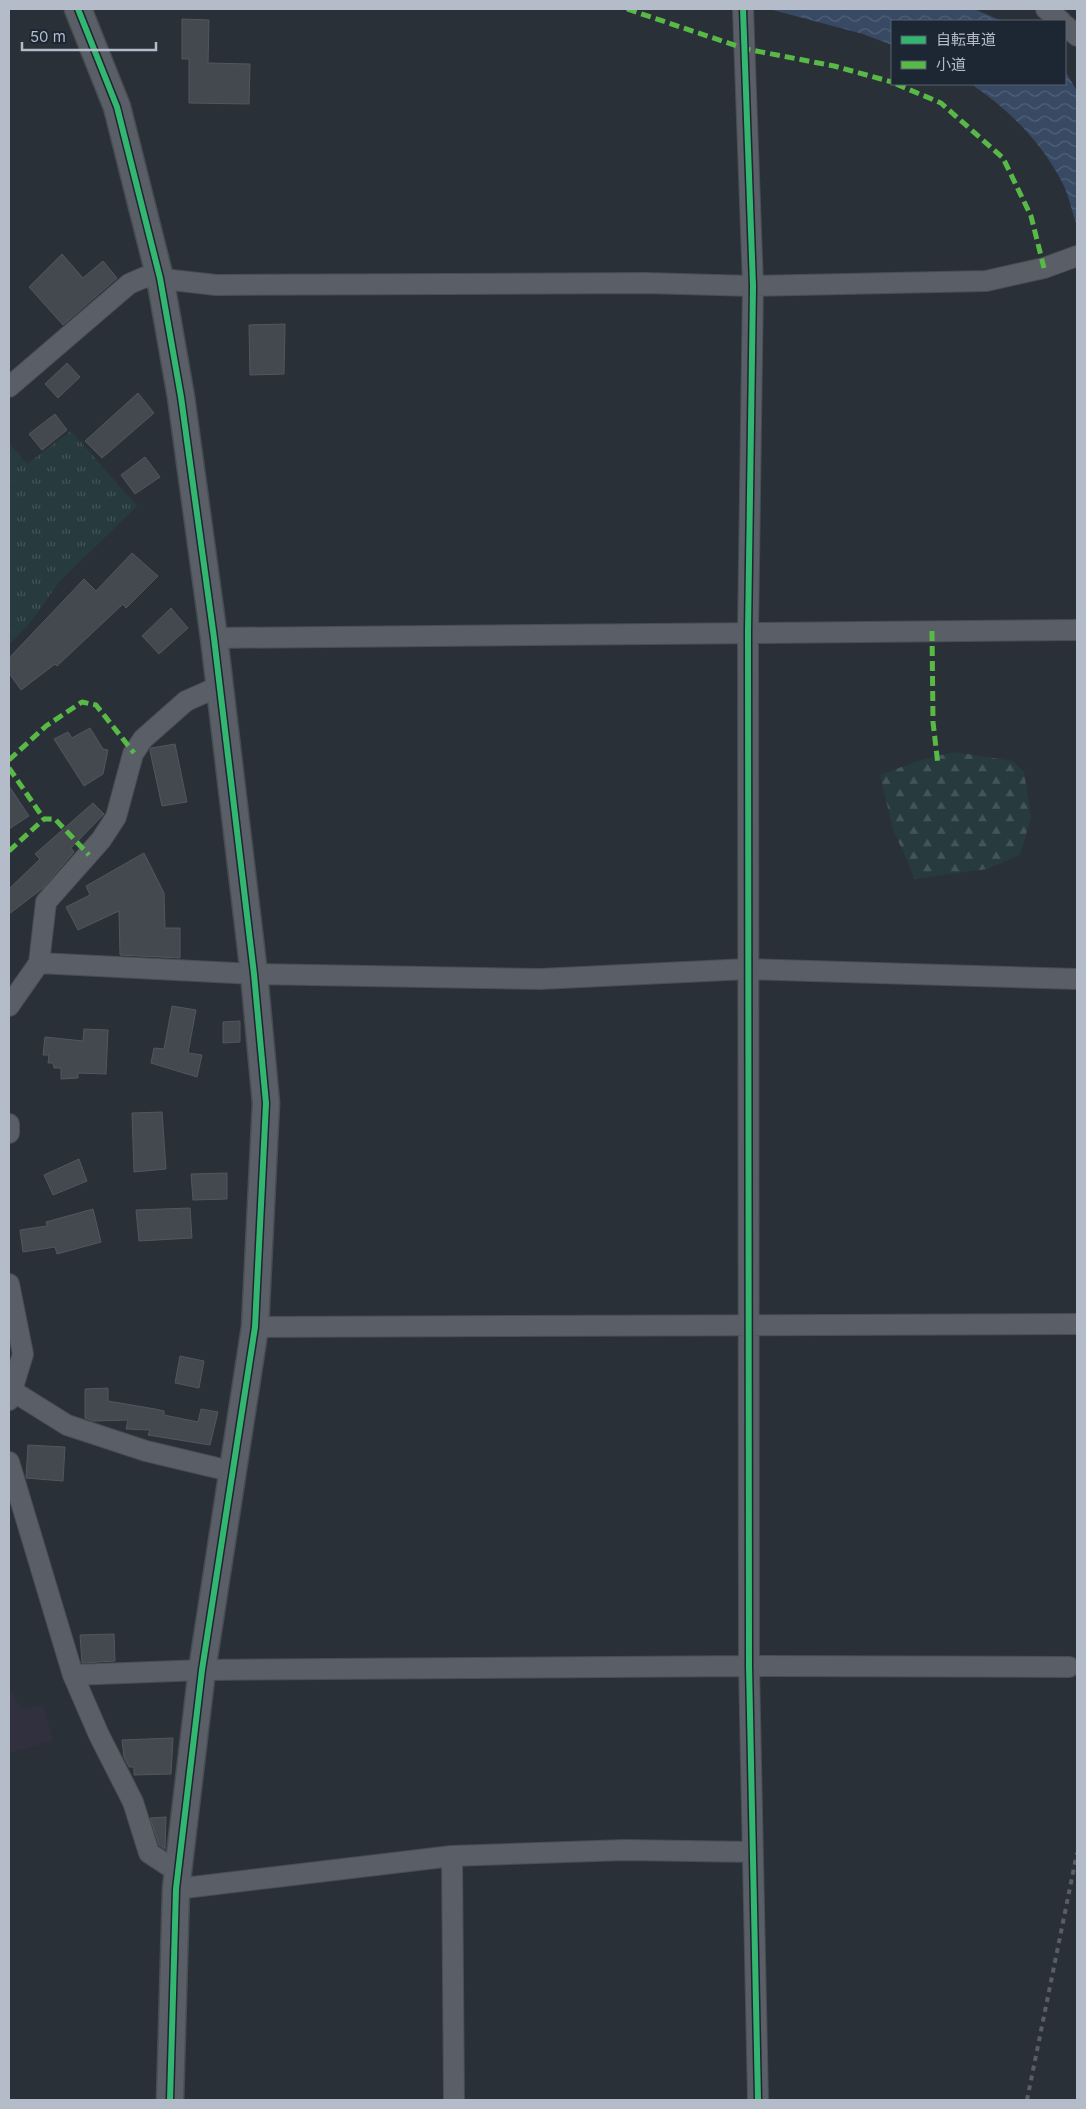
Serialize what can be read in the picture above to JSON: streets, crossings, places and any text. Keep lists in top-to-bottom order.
{
  "legend": ["自転車道", "小道"],
  "scale_bar": "50 m"
}
